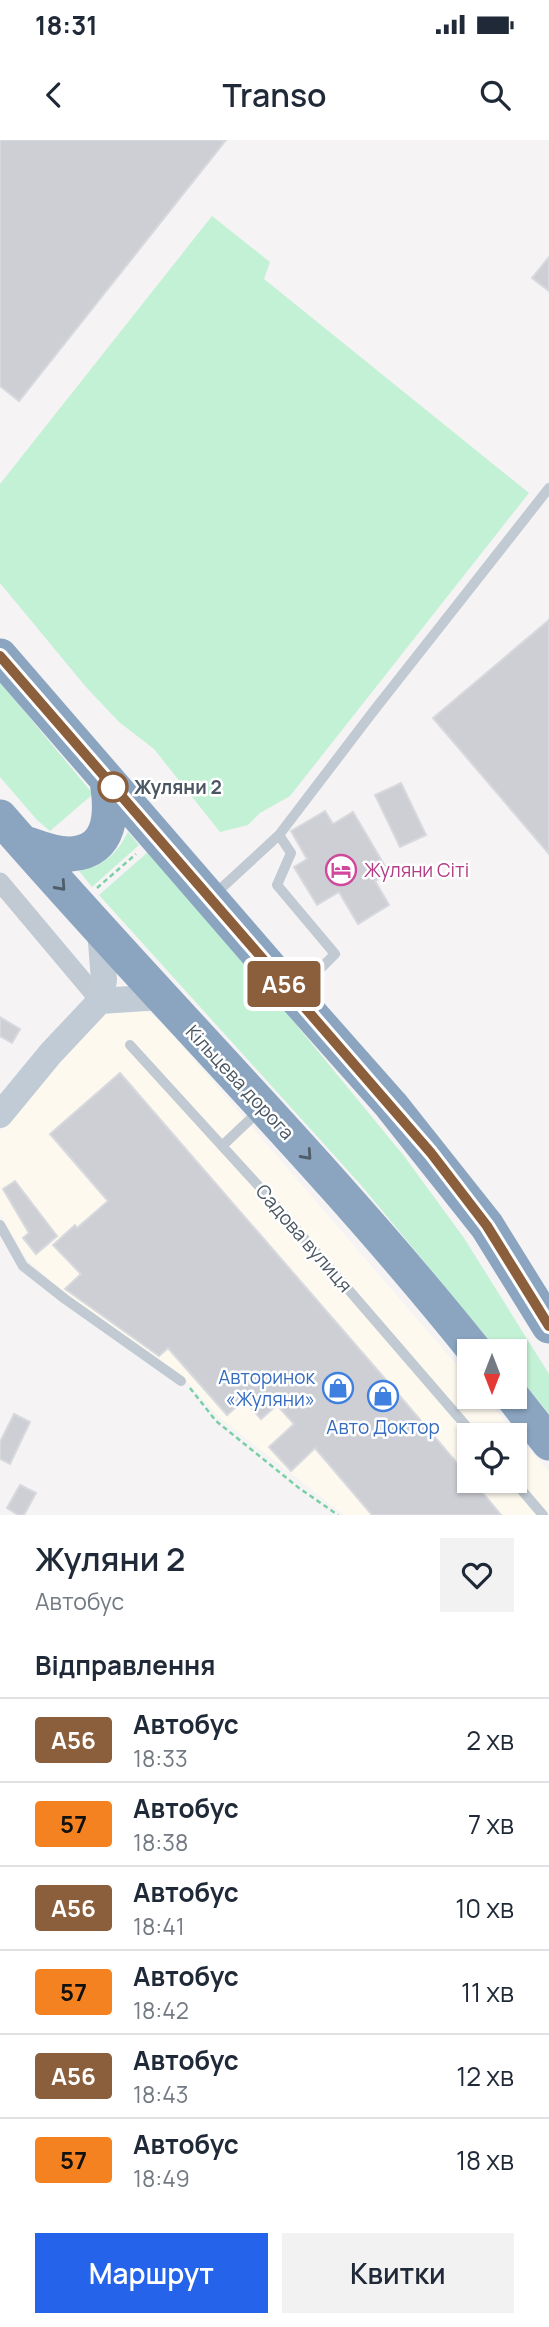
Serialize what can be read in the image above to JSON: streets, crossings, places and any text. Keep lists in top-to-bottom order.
{
  "streets": {
    "highway": ["Кільцева дорога"],
    "lane": ["Садова вулиця"]
  },
  "places": {
    "other": ["Жуляни 2"],
    "hotel": ["Жуляни Сіті"],
    "shop": ["Авторинок «Жуляни»", "Авто Доктор"]
  },
  "lines": ["bus line A56"],
  "north": "bottom",
  "page": {
    "status": "18:31",
    "header": "Transo",
    "on_map": "A56",
    "heading": [
      ["Жуляни 2", "Автобус"],
      "Відправлення"
    ],
    "list": [
      {
        "mark": "A56",
        "name": "Автобус",
        "note": "18:33",
        "value": "2 хв"
      },
      {
        "mark": "57",
        "name": "Автобус",
        "note": "18:38",
        "value": "7 хв"
      },
      {
        "mark": "A56",
        "name": "Автобус",
        "note": "18:41",
        "value": "10 хв"
      },
      {
        "mark": "57",
        "name": "Автобус",
        "note": "18:42",
        "value": "11 хв"
      },
      {
        "mark": "A56",
        "name": "Автобус",
        "note": "18:43",
        "value": "12 хв"
      },
      {
        "mark": "57",
        "name": "Автобус",
        "note": "18:49",
        "value": "18 хв"
      }
    ],
    "buttons": ["Маршрут", "Квитки"]
  }
}
